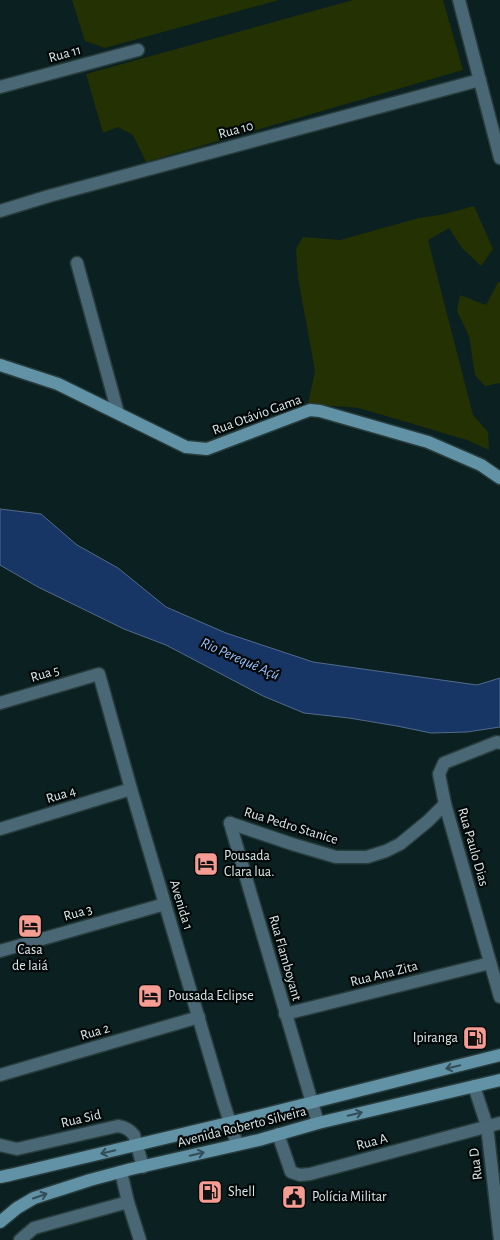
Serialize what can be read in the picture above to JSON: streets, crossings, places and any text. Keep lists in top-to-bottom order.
{
  "streets": {
    "street": [
      "Rua 11",
      "Rua 10",
      "Rua Otávio Gama",
      "Rua 5",
      "Rua 4",
      "Rua Pedro Stanice",
      "Rua Paulo Dias",
      "Avenida 1",
      "Rua 3",
      "Rua Flamboyant",
      "Rua Ana Zita",
      "Rua 2",
      "Rua Sid",
      "Avenida Roberto Silveira",
      "Rua A",
      "Rua D"
    ]
  },
  "crossings": [
    ["Rua 5", "Avenida 1"],
    ["Rua 4", "Avenida 1"],
    ["Rua Pedro Stanice", "Rua Paulo Dias"],
    ["Rua Pedro Stanice", "Rua Flamboyant"],
    ["Rua Paulo Dias", "Rua Ana Zita"],
    ["Avenida 1", "Rua 3"],
    ["Avenida 1", "Rua 2"],
    ["Avenida 1", "Avenida Roberto Silveira"],
    ["Rua Flamboyant", "Rua Ana Zita"],
    ["Rua Flamboyant", "Avenida Roberto Silveira"],
    ["Rua Sid", "Avenida Roberto Silveira"],
    ["Avenida Roberto Silveira", "Rua A"],
    ["Avenida Roberto Silveira", "Rua D"],
    ["Rua A", "Rua D"]
  ],
  "water": ["Rio Perequê Açú"],
  "places": {
    "hotel": ["Pousada Clara lua.", "Casa de Iaiá", "Pousada Eclipse"],
    "fuel station": ["Ipiranga", "Shell"],
    "public building": ["Polícia Militar"]
  }
}
